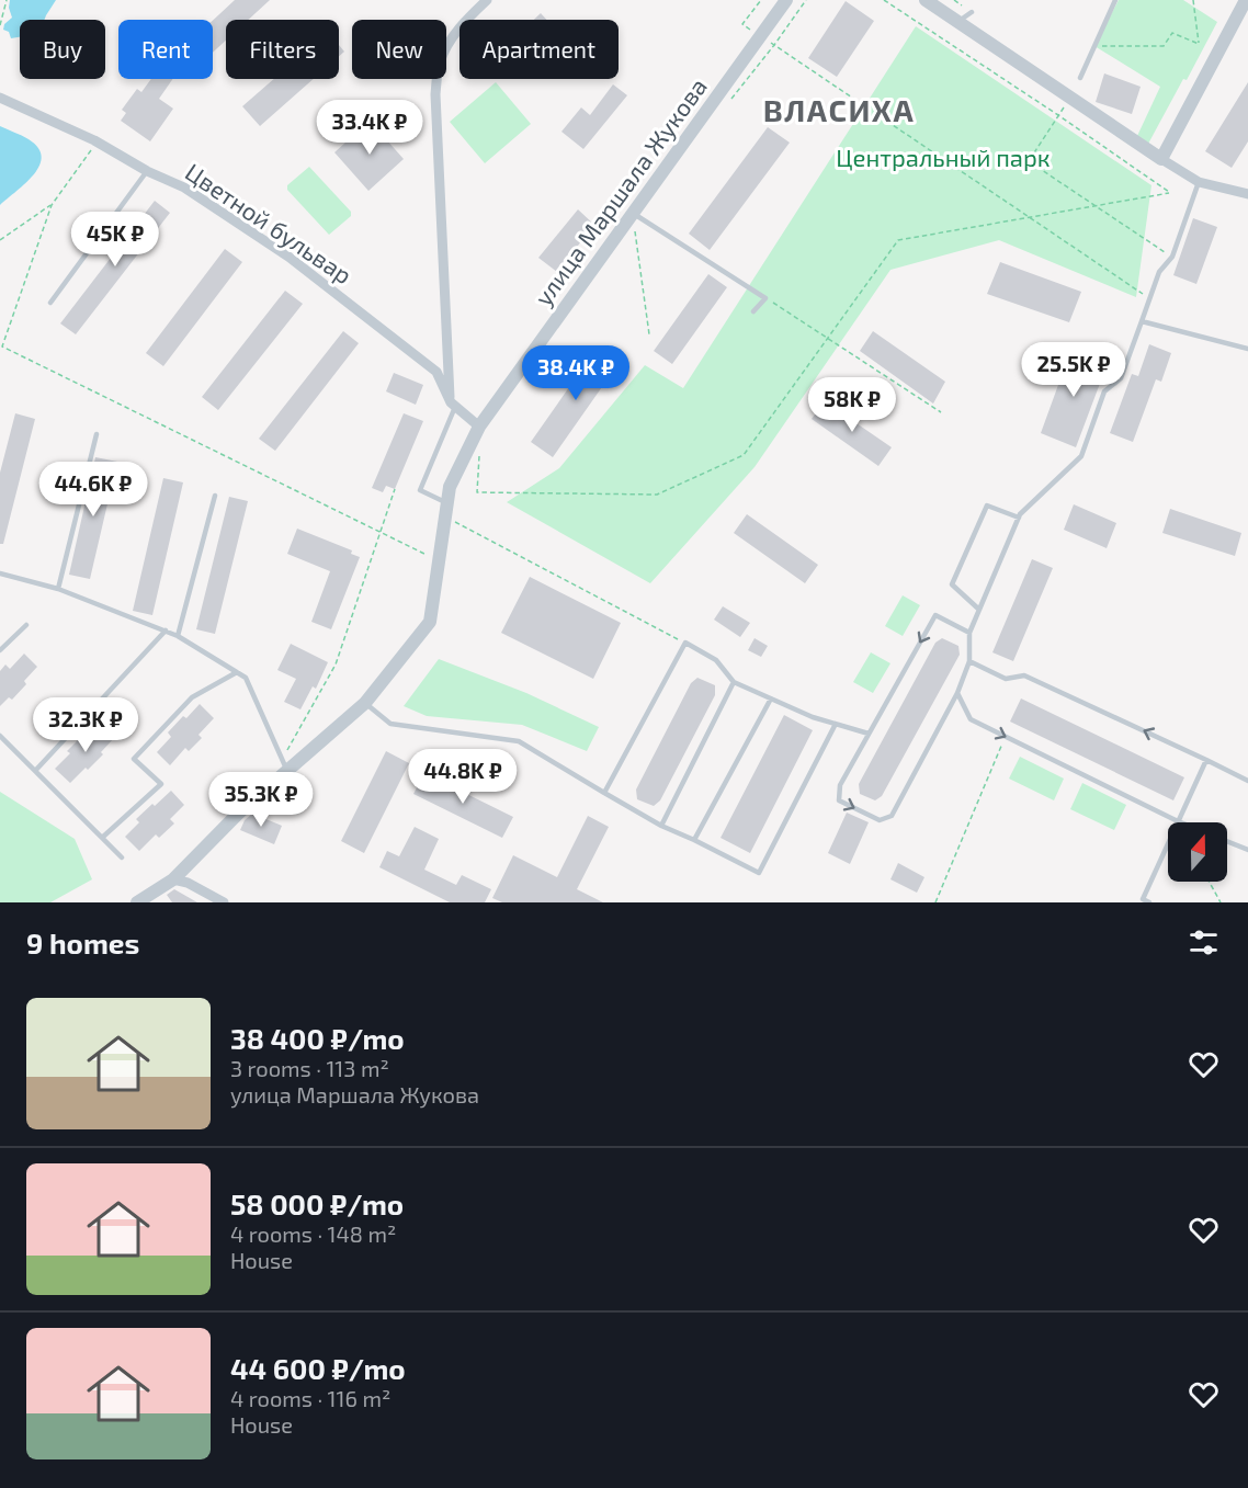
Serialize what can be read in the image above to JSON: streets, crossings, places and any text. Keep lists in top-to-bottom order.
{
  "streets": {
    "street": ["улица Маршала Жукова", "Цветной бульвар"]
  },
  "crossings": [
    ["улица Маршала Жукова", "Цветной бульвар"]
  ],
  "districts": ["ВЛАСИХА"],
  "parks": ["Центральный парк"],
  "north": "top",
  "page": {
    "chip": [
      "Buy",
      "Rent",
      "Filters",
      "New",
      "Apartment"
    ],
    "price": [
      "33.4K ₽",
      "45K ₽",
      "25.5K ₽",
      "38.4K ₽",
      "58K ₽",
      "44.6K ₽",
      "32.3K ₽",
      "44.8K ₽",
      "35.3K ₽"
    ],
    "heading": "9 homes",
    "list": [
      {
        "name": "38 400 ₽/mo",
        "note": "3 rooms · 113 m² · улица Маршала Жукова"
      },
      {
        "name": "58 000 ₽/mo",
        "note": "4 rooms · 148 m² · House"
      },
      {
        "name": "44 600 ₽/mo",
        "note": "4 rooms · 116 m² · House"
      }
    ]
  }
}
